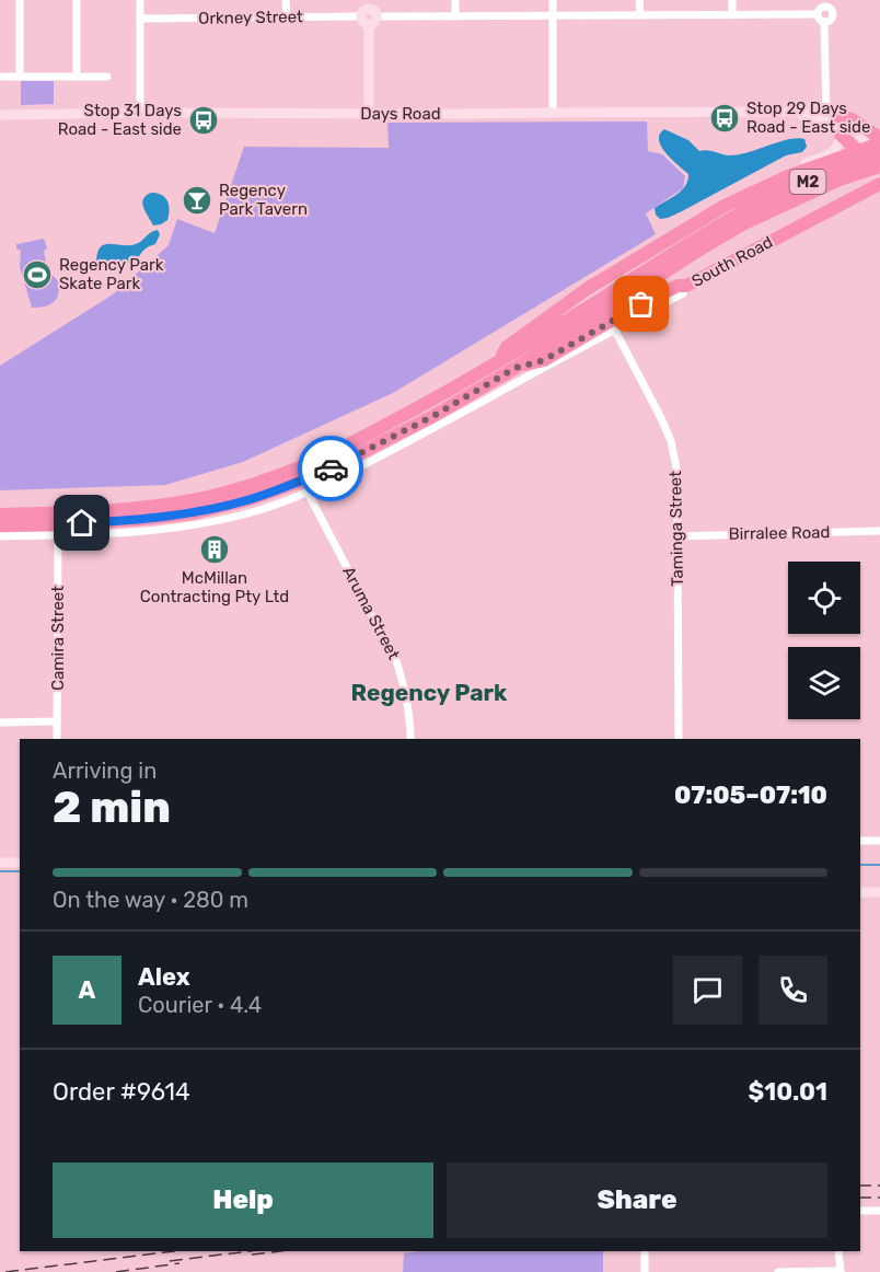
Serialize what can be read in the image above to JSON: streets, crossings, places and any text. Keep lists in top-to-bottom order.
{
  "streets": {
    "highway": ["M2", "South Road"],
    "street": [
      "Orkney Street",
      "Days Road",
      "Taminga Street",
      "Birralee Road",
      "Aruma Street",
      "Camira Street"
    ]
  },
  "crossings": [
    ["South Road", "Taminga Street"],
    ["South Road", "Aruma Street"],
    ["South Road", "Camira Street"],
    ["Taminga Street", "Birralee Road"]
  ],
  "districts": ["Regency Park"],
  "places": {
    "bus stop": ["Stop 29 Days Road - East side", "Stop 31 Days Road - East side"],
    "bar": ["Regency Park Tavern"],
    "sports": ["Regency Park Skate Park"],
    "building": ["McMillan Contracting Pty Ltd"]
  },
  "page": {
    "heading": ["2 min", "Arriving in", "07:05–07:10"],
    "panel": [
      "Alex",
      "Courier · 4.4",
      "Order #9614",
      "$10.01"
    ],
    "bar": "On the way · 280 m",
    "round": "A",
    "buttons": ["Help", "Share"]
  }
}
